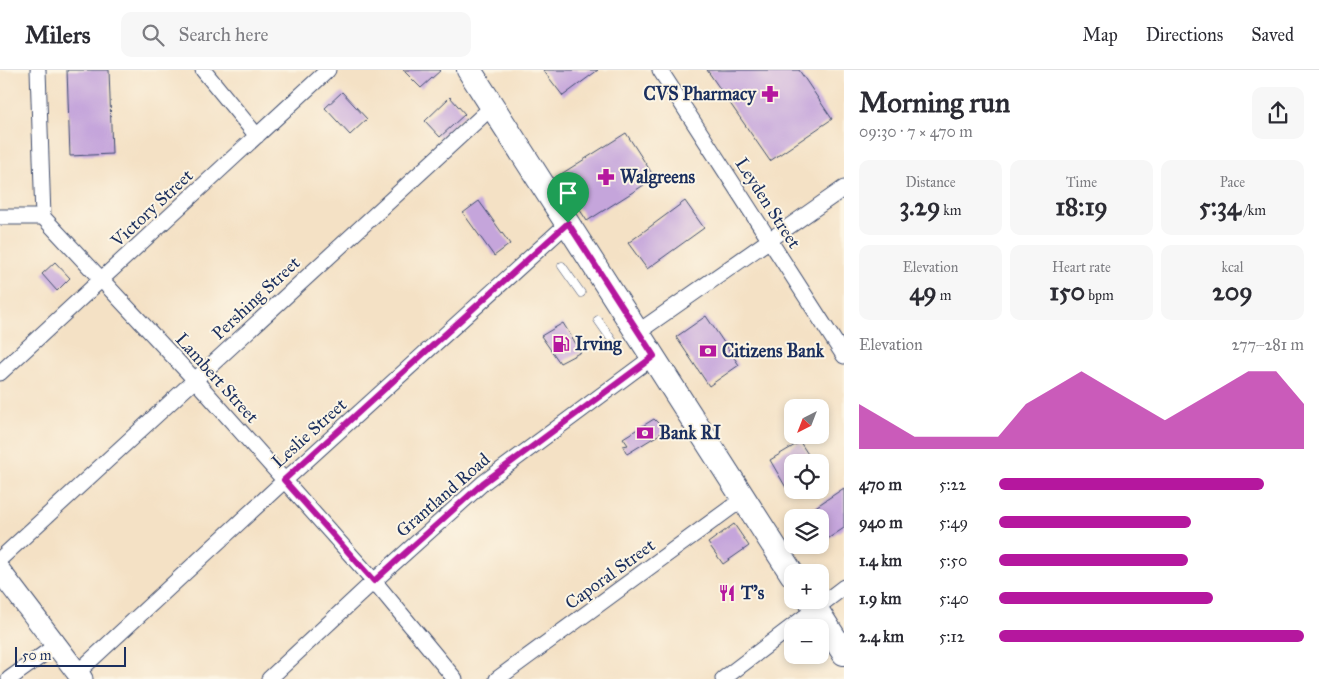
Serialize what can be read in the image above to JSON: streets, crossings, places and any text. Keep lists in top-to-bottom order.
{
  "streets": {
    "street": [
      "Leyden Street",
      "Victory Street",
      "Pershing Street",
      "Lambert Street",
      "Leslie Street",
      "Grantland Road",
      "Caporal Street"
    ]
  },
  "crossings": [
    ["Victory Street", "Lambert Street"],
    ["Pershing Street", "Lambert Street"],
    ["Lambert Street", "Leslie Street"],
    ["Lambert Street", "Grantland Road"]
  ],
  "places": {
    "pharmacy": ["CVS Pharmacy", "Walgreens"],
    "fuel station": ["Irving"],
    "bank": ["Citizens Bank", "Bank RI"],
    "restaurant": ["T's"]
  },
  "scale_bar": "50 m",
  "north": "bottom left",
  "page": {
    "header": "Milers",
    "search": "Search here",
    "nav": ["Map", "Directions", "Saved"],
    "heading": ["Morning run", "09:30 · 7 × 470 m"],
    "stats": [
      ["Distance", "3.29 km"],
      ["Time", "18:19"],
      ["Pace", "5:34 /km"],
      ["Elevation", "49 m"],
      ["Heart rate", "150 bpm"],
      ["kcal", "209"]
    ],
    "chart": ["Elevation", "277–281 m"],
    "map_buttons": ["+", "−"],
    "list": [
      {
        "name": "470 m",
        "note": "5:22"
      },
      {
        "name": "940 m",
        "note": "5:49"
      },
      {
        "name": "1.4 km",
        "note": "5:50"
      },
      {
        "name": "1.9 km",
        "note": "5:40"
      },
      {
        "name": "2.4 km",
        "note": "5:12"
      }
    ],
    "scale": "50 m"
  }
}
